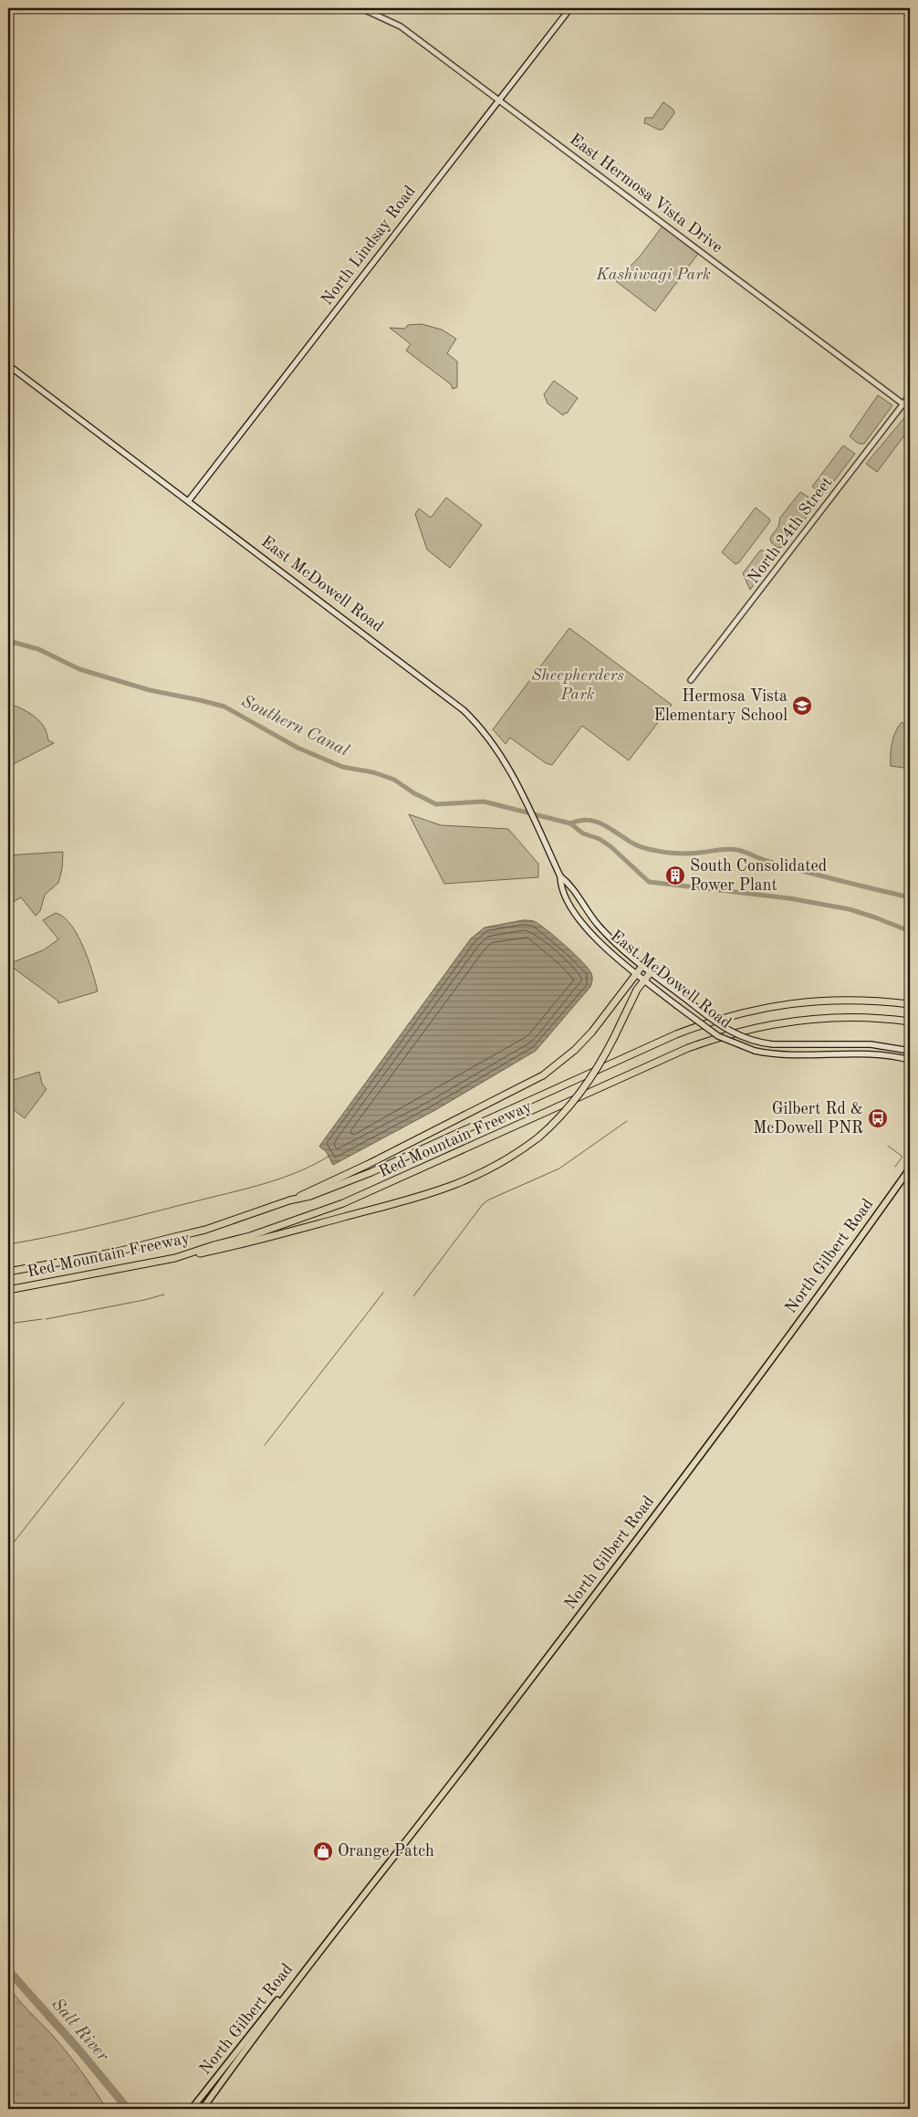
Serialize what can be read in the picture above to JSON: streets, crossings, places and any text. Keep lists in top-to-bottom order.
{
  "streets": {
    "highway": ["Red Mountain Freeway"],
    "main road": ["North Lindsay Road", "East McDowell Road", "North Gilbert Road"],
    "street": ["East Hermosa Vista Drive", "North 24th Street"]
  },
  "crossings": [
    ["East Hermosa Vista Drive", "North Lindsay Road"],
    ["East Hermosa Vista Drive", "North 24th Street"],
    ["North Lindsay Road", "East McDowell Road"]
  ],
  "water": ["Southern Canal", "Salt River"],
  "parks": ["Kashiwagi Park", "Sheepherders Park"],
  "places": {
    "school or university": ["Hermosa Vista Elementary School"],
    "building": ["South Consolidated Power Plant"],
    "bus stop": ["Gilbert Rd & McDowell PNR"],
    "shop": ["Orange Patch"]
  }
}
